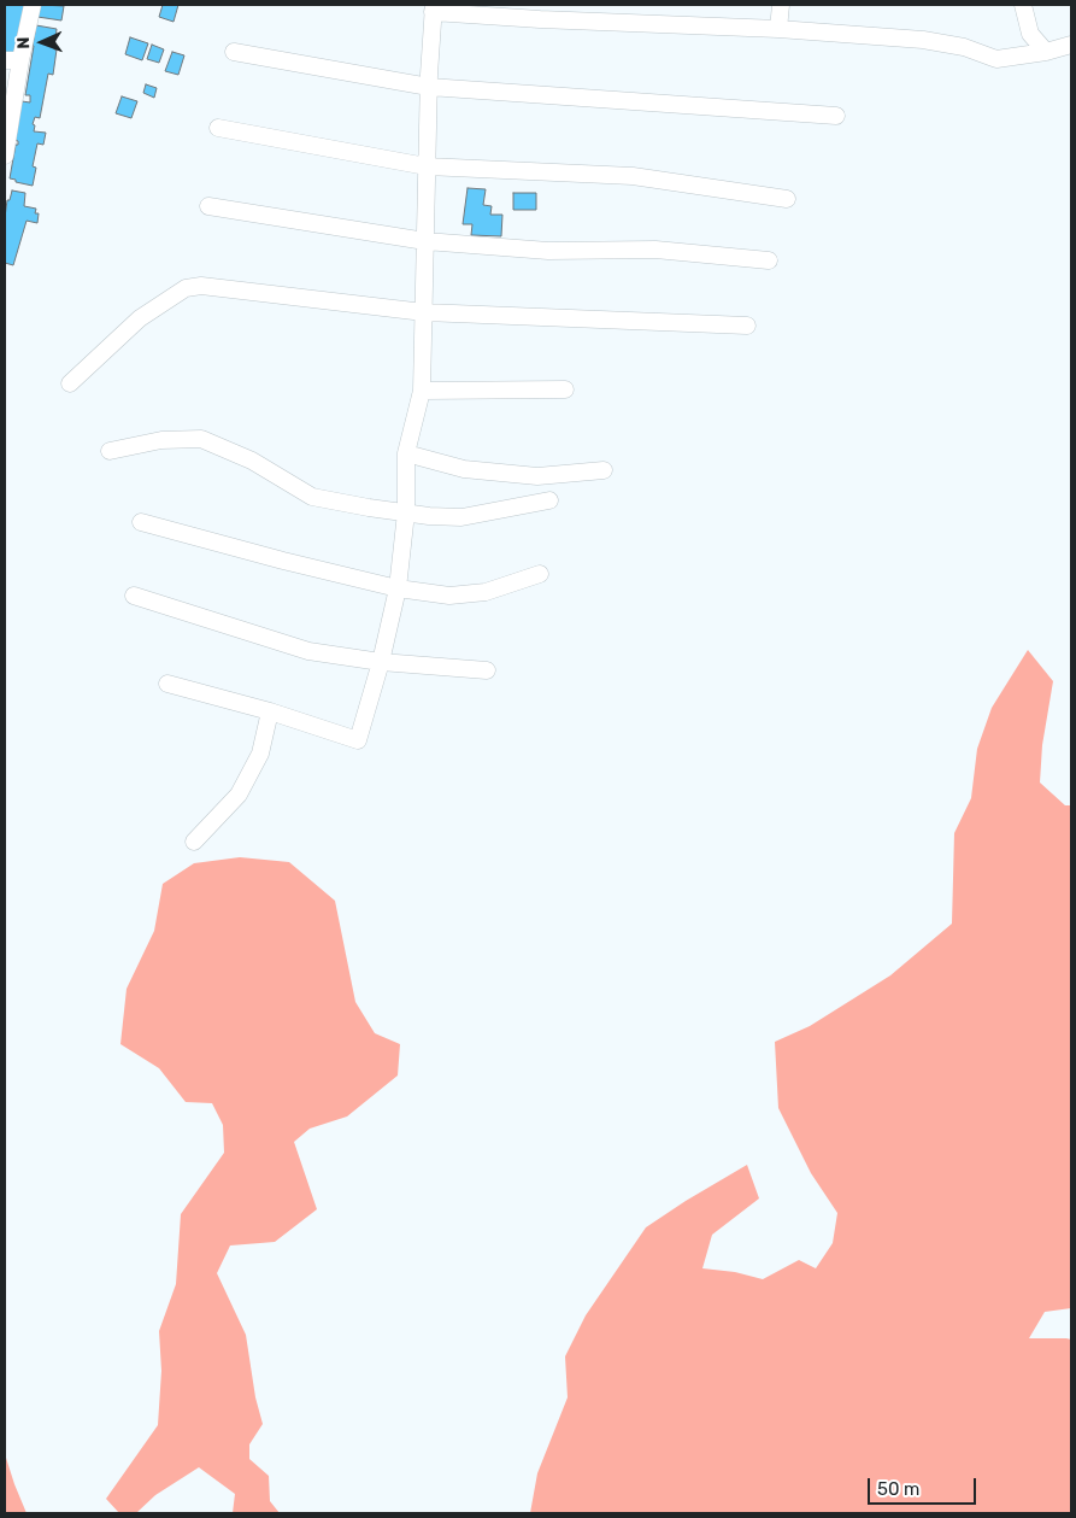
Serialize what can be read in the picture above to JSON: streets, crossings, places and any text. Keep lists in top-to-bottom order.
{
  "scale_bar": "50 m",
  "north": "left"
}
